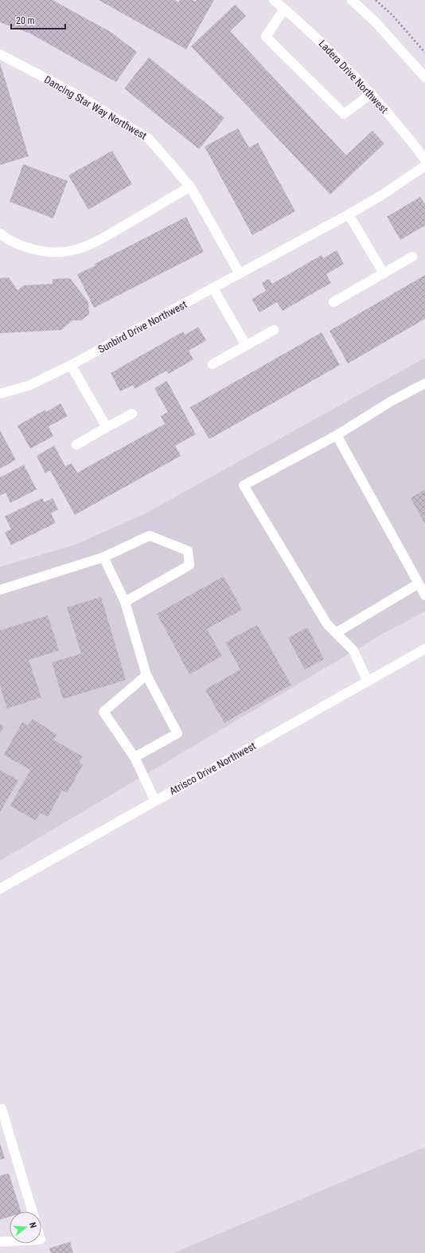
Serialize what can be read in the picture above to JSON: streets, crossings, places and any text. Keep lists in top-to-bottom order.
{
  "streets": {
    "street": [
      "Ladera Drive Northwest",
      "Dancing Star Way Northwest",
      "Sunbird Drive Northwest",
      "Atrisco Drive Northwest"
    ]
  },
  "crossings": [
    ["Dancing Star Way Northwest", "Sunbird Drive Northwest"]
  ],
  "scale_bar": "20 m",
  "north": "right"
}
